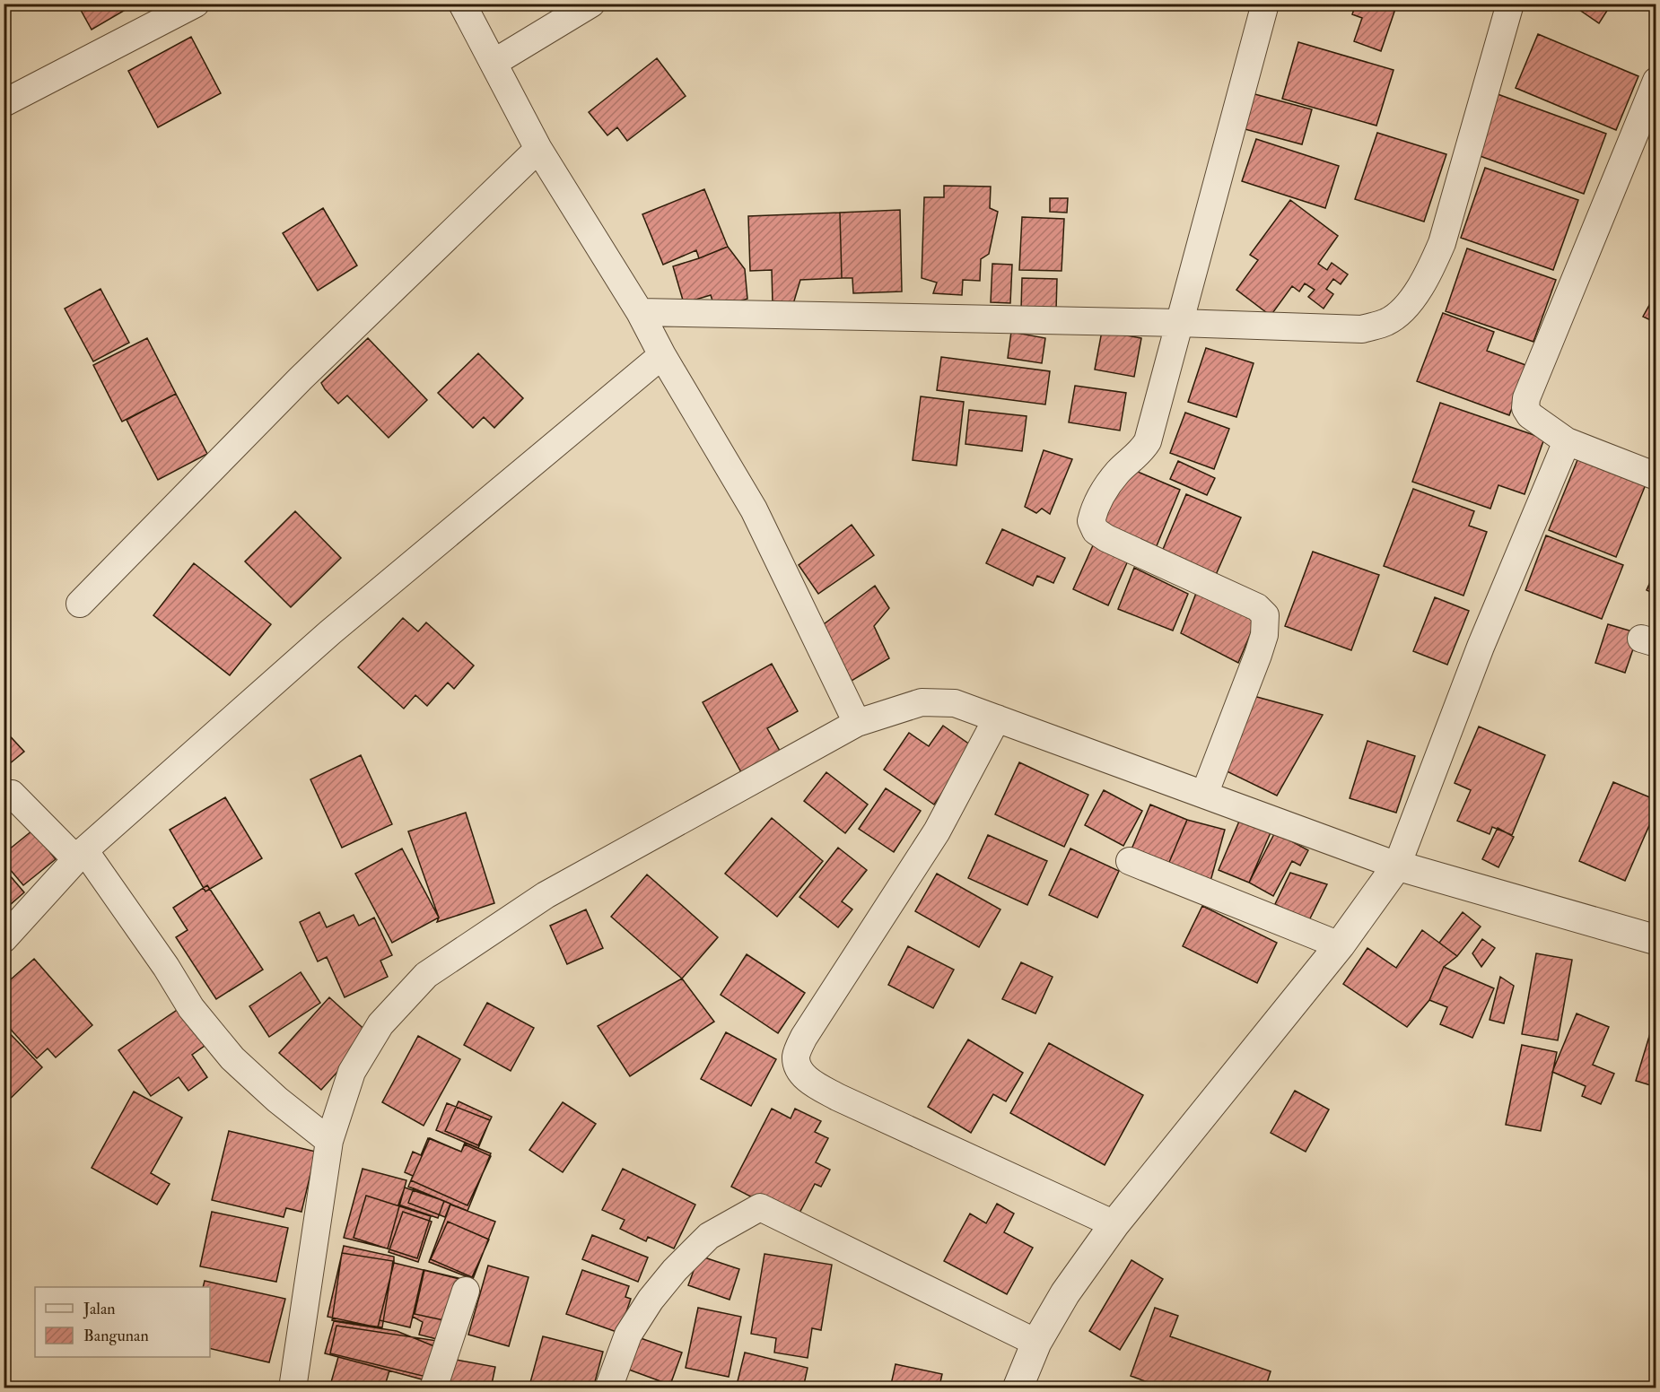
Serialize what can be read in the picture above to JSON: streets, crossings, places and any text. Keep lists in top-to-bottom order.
{
  "legend": ["Jalan", "Bangunan"]
}
